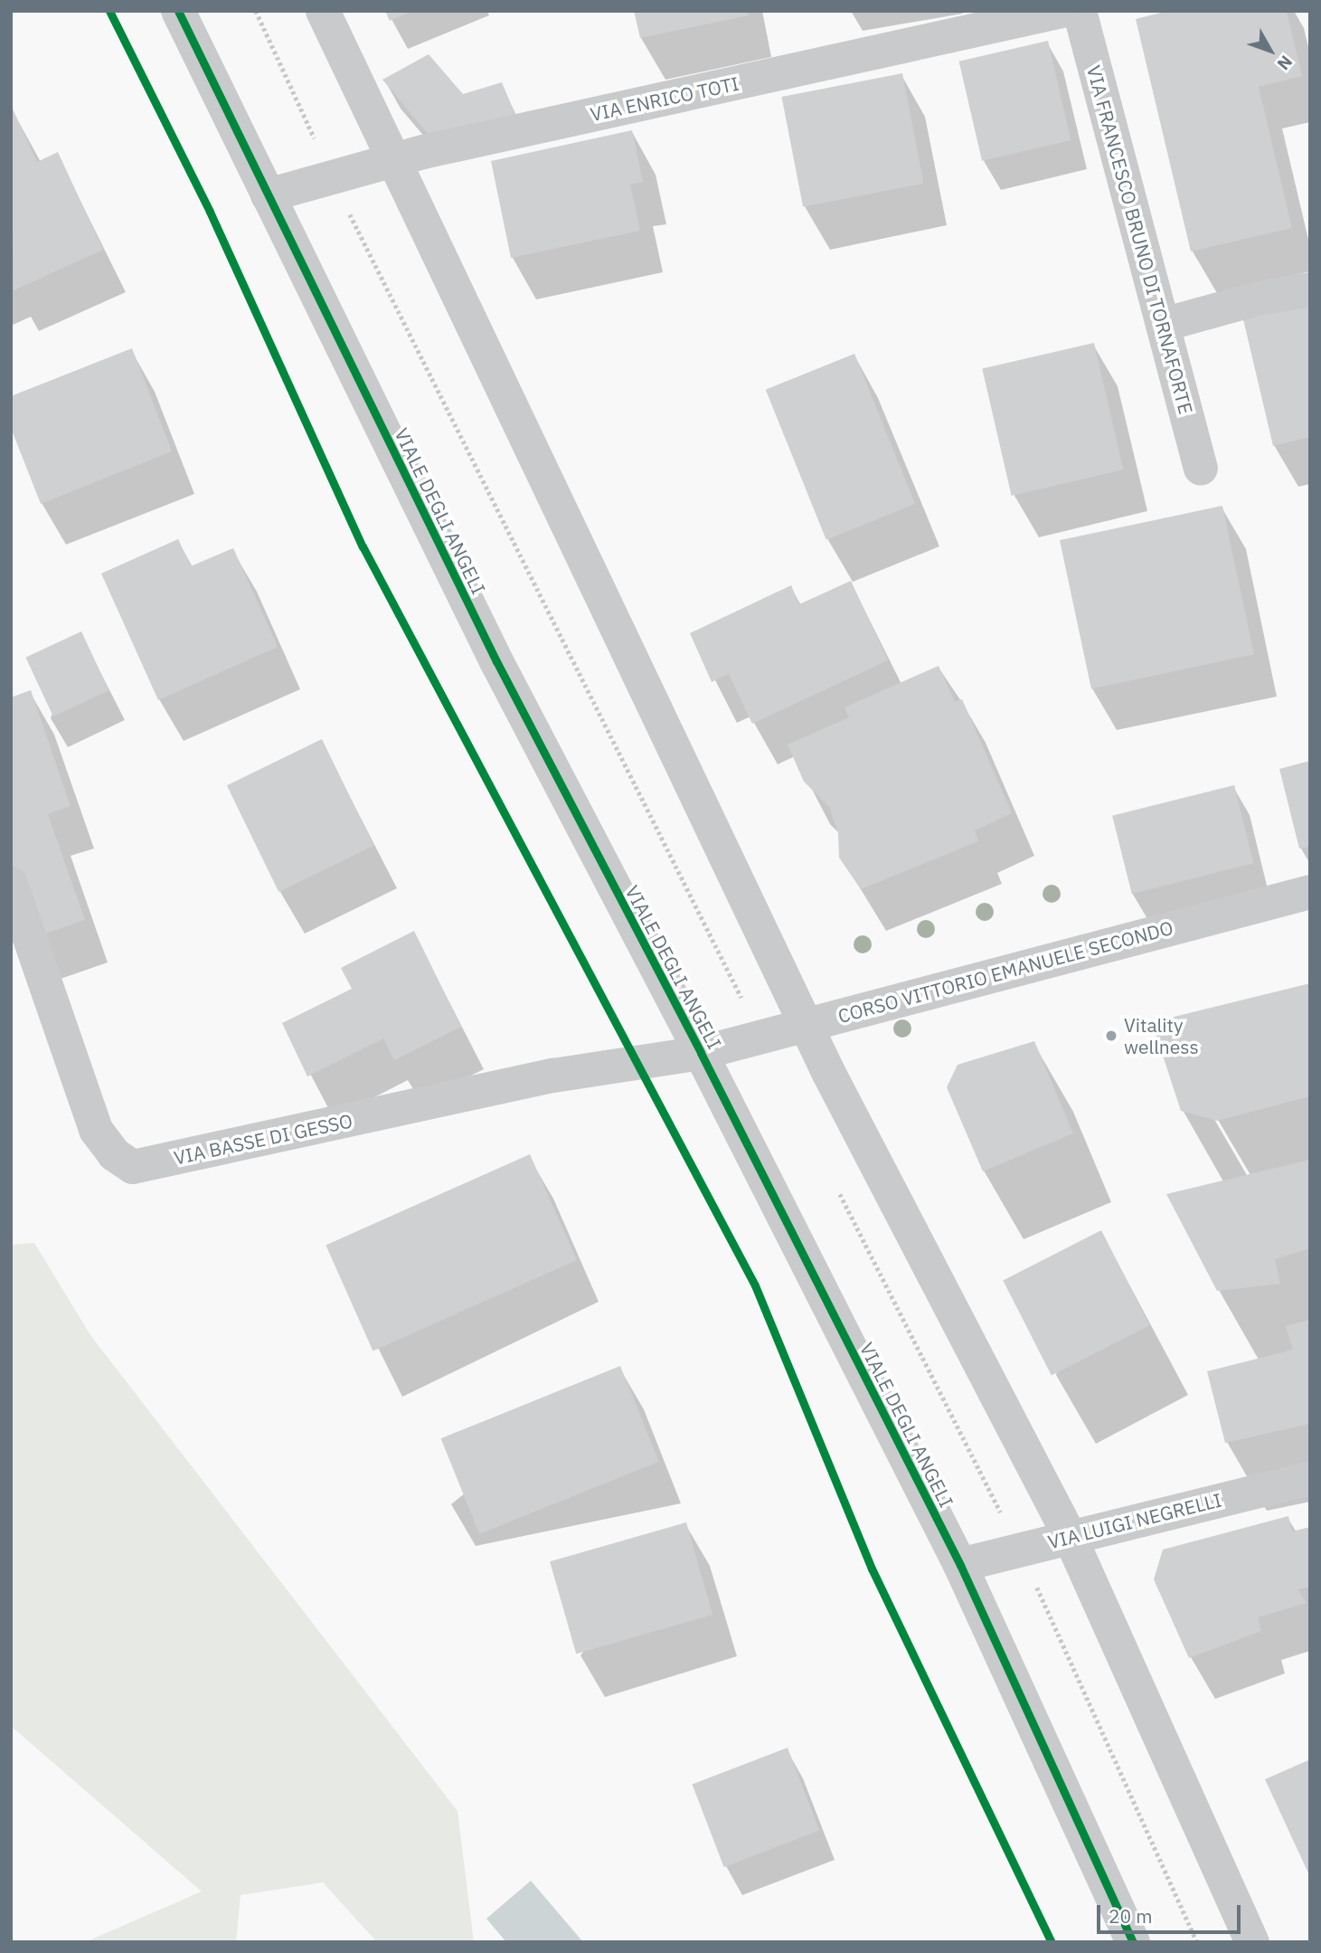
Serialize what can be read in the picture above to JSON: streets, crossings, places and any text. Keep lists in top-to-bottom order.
{
  "streets": {
    "street": [
      "VIA ENRICO TOTI",
      "VIA FRANCESCO BRUNO DI TORNAFORTE",
      "VIALE DEGLI ANGELI",
      "CORSO VITTORIO EMANUELE SECONDO",
      "VIA BASSE DI GESSO",
      "VIA LUIGI NEGRELLI"
    ]
  },
  "crossings": [
    ["VIA ENRICO TOTI", "VIALE DEGLI ANGELI"],
    ["VIALE DEGLI ANGELI", "CORSO VITTORIO EMANUELE SECONDO"],
    ["VIALE DEGLI ANGELI", "VIA BASSE DI GESSO"],
    ["VIALE DEGLI ANGELI", "VIA LUIGI NEGRELLI"],
    ["CORSO VITTORIO EMANUELE SECONDO", "VIA BASSE DI GESSO"]
  ],
  "places": ["Vitality wellness"],
  "scale_bar": "20 m",
  "north": "bottom right"
}
